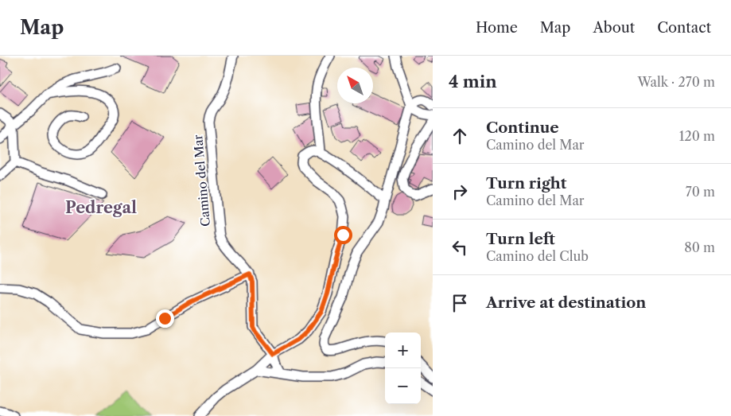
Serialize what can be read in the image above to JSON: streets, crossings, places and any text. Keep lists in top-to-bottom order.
{
  "streets": {
    "street": ["Camino del Mar"]
  },
  "districts": ["Pedregal"],
  "north": "top left",
  "page": {
    "header": "Map",
    "nav": [
      "Home",
      "Map",
      "About",
      "Contact"
    ],
    "heading": ["4 min", "Walk · 270 m"],
    "list": [
      ["Continue", "Camino del Mar", "120 m"],
      ["Turn right", "Camino del Mar", "70 m"],
      ["Turn left", "Camino del Club", "80 m"],
      "Arrive at destination"
    ],
    "map_buttons": ["+", "−"]
  }
}
